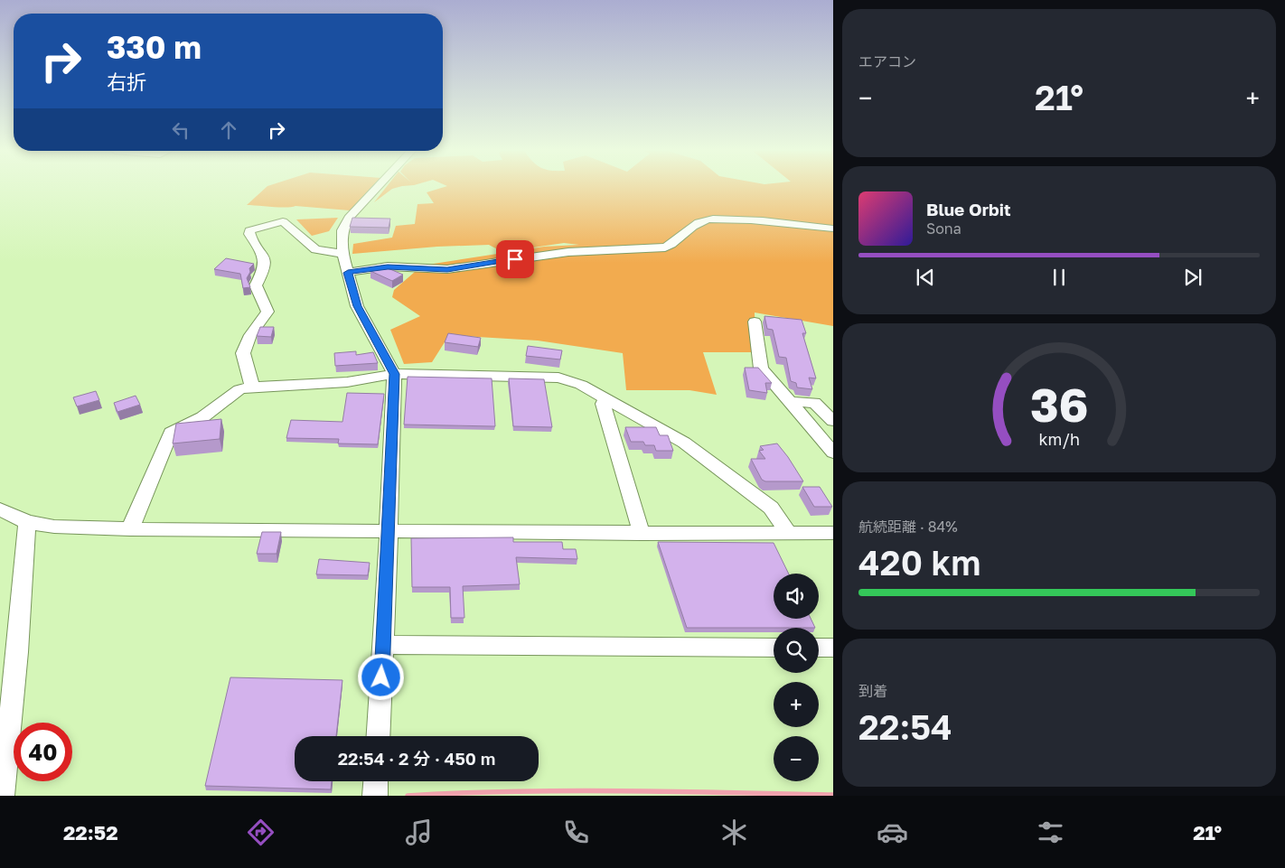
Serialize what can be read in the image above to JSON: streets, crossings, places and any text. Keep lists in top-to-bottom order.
{
  "page": {
    "tile": [
      "エアコン",
      ["航続距離 · 84%", "420 km"],
      ["到着", "22:54"]
    ],
    "turn": ["330 m", "右折"],
    "heat": ["−", "21°", "+"],
    "song": ["Blue Orbit", "Sona"],
    "map_buttons": ["+", "−"],
    "limit": "40",
    "trip": "22:54 · 2 分 · 450 m",
    "tabs": ["22:52", "21°"],
    "gauge": ["36", "km/h"]
  }
}
